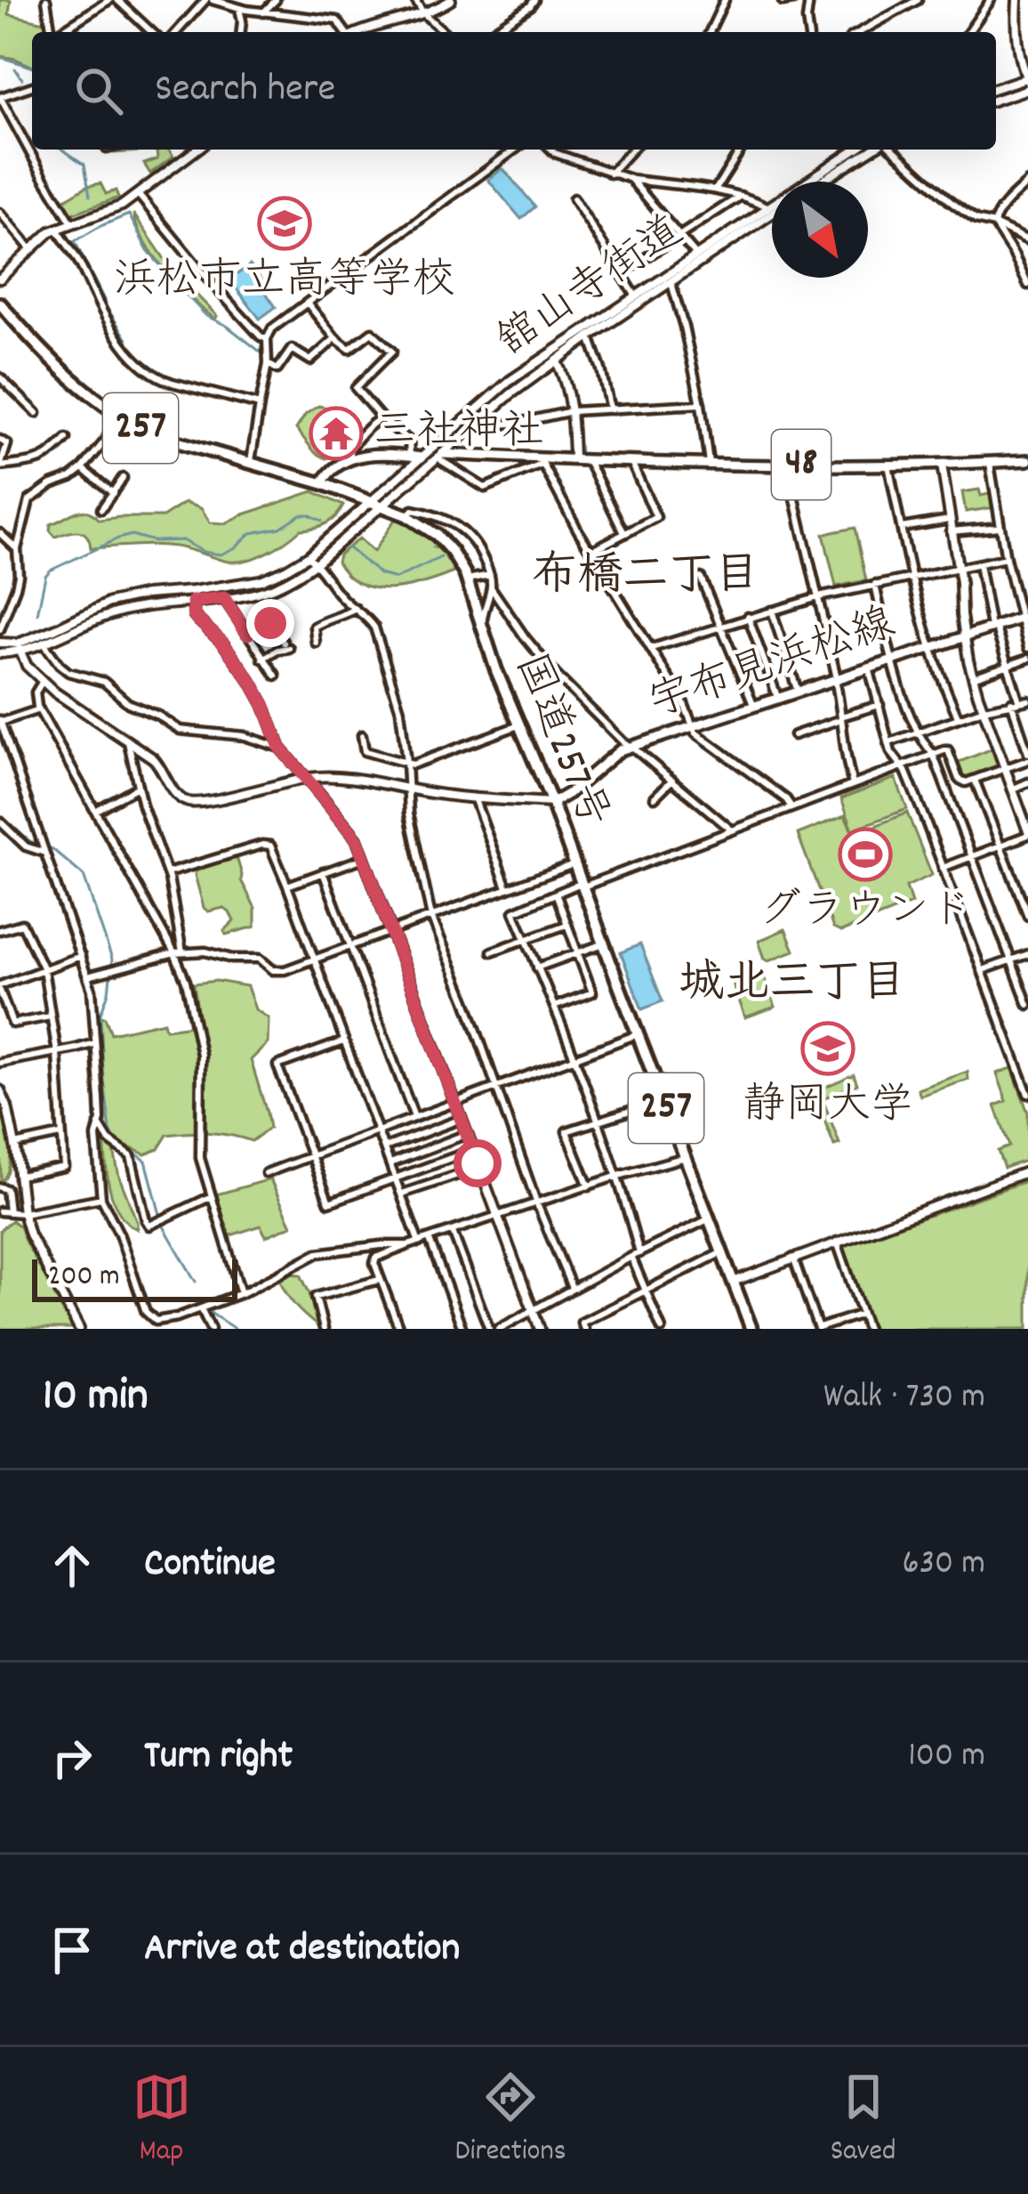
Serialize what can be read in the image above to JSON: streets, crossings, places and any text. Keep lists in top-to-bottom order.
{
  "streets": {
    "highway": ["257", "国道257号"],
    "main road": ["48", "宇布見浜松線"],
    "street": ["舘山寺街道"]
  },
  "crossings": [
    ["舘山寺街道", "48"],
    ["舘山寺街道", "国道257号"],
    ["宇布見浜松線", "国道257号"]
  ],
  "districts": ["布橋二丁目", "城北三丁目"],
  "places": {
    "school or university": ["浜松市立高等学校", "静岡大学"],
    "temple": ["三社神社"],
    "sports": ["グラウンド"]
  },
  "scale_bar": "200 m",
  "north": "bottom right",
  "page": {
    "search": "Search here",
    "scale": "200 m",
    "heading": ["10 min", "Walk · 730 m"],
    "list": [
      ["Continue", "630 m"],
      ["Turn right", "100 m"],
      "Arrive at destination"
    ],
    "nav": ["Map", "Directions", "Saved"]
  }
}
